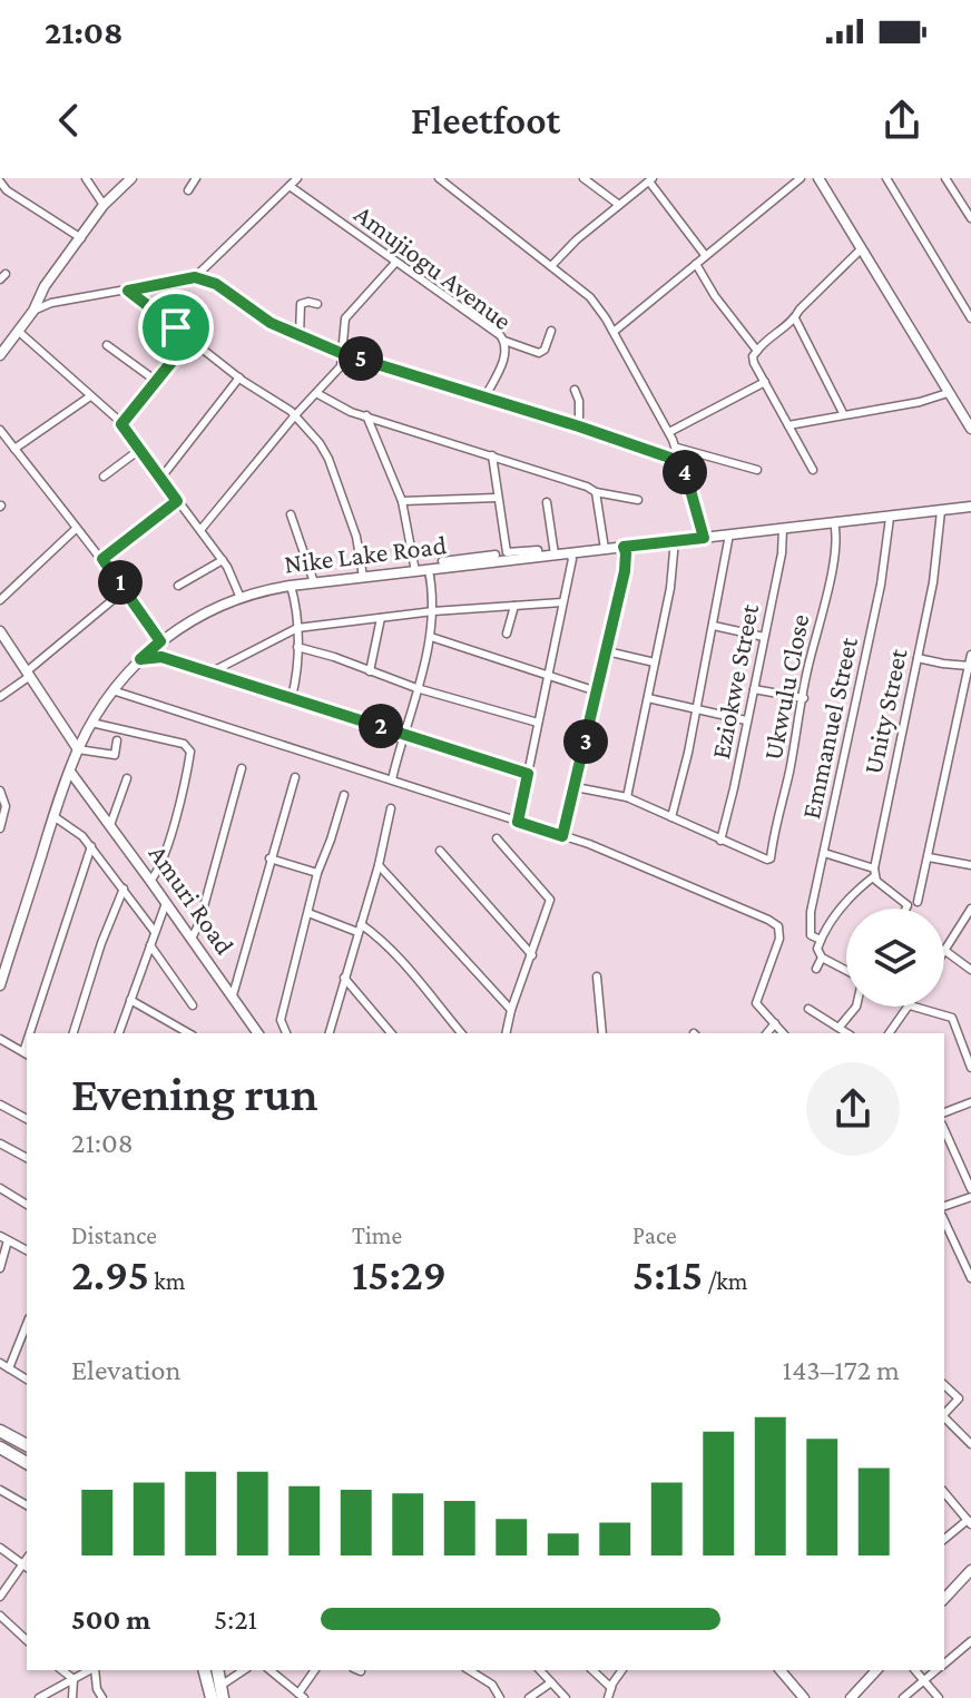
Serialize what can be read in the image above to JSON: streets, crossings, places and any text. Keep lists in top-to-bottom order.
{
  "streets": {
    "main road": ["Nike Lake Road", "Amuri Road"],
    "street": [
      "Amujiogu Avenue",
      "Eziokwe Street",
      "Ukwulu Close",
      "Unity Street",
      "Emmanuel Street"
    ]
  },
  "crossings": [
    ["Nike Lake Road", "Eziokwe Street"],
    ["Nike Lake Road", "Ukwulu Close"],
    ["Nike Lake Road", "Unity Street"],
    ["Nike Lake Road", "Emmanuel Street"],
    ["Nike Lake Road", "Amuri Road"],
    ["Eziokwe Street", "Ukwulu Close"]
  ],
  "page": {
    "status": "21:08",
    "header": "Fleetfoot",
    "pins": [
      "5",
      "4",
      "1",
      "2",
      "3"
    ],
    "heading": ["Evening run", "21:08"],
    "stats": [
      ["Distance", "2.95 km"],
      ["Time", "15:29"],
      ["Pace", "5:15 /km"]
    ],
    "chart": ["Elevation", "143–172 m"],
    "list": [
      {
        "name": "500 m",
        "note": "5:21"
      }
    ]
  }
}
